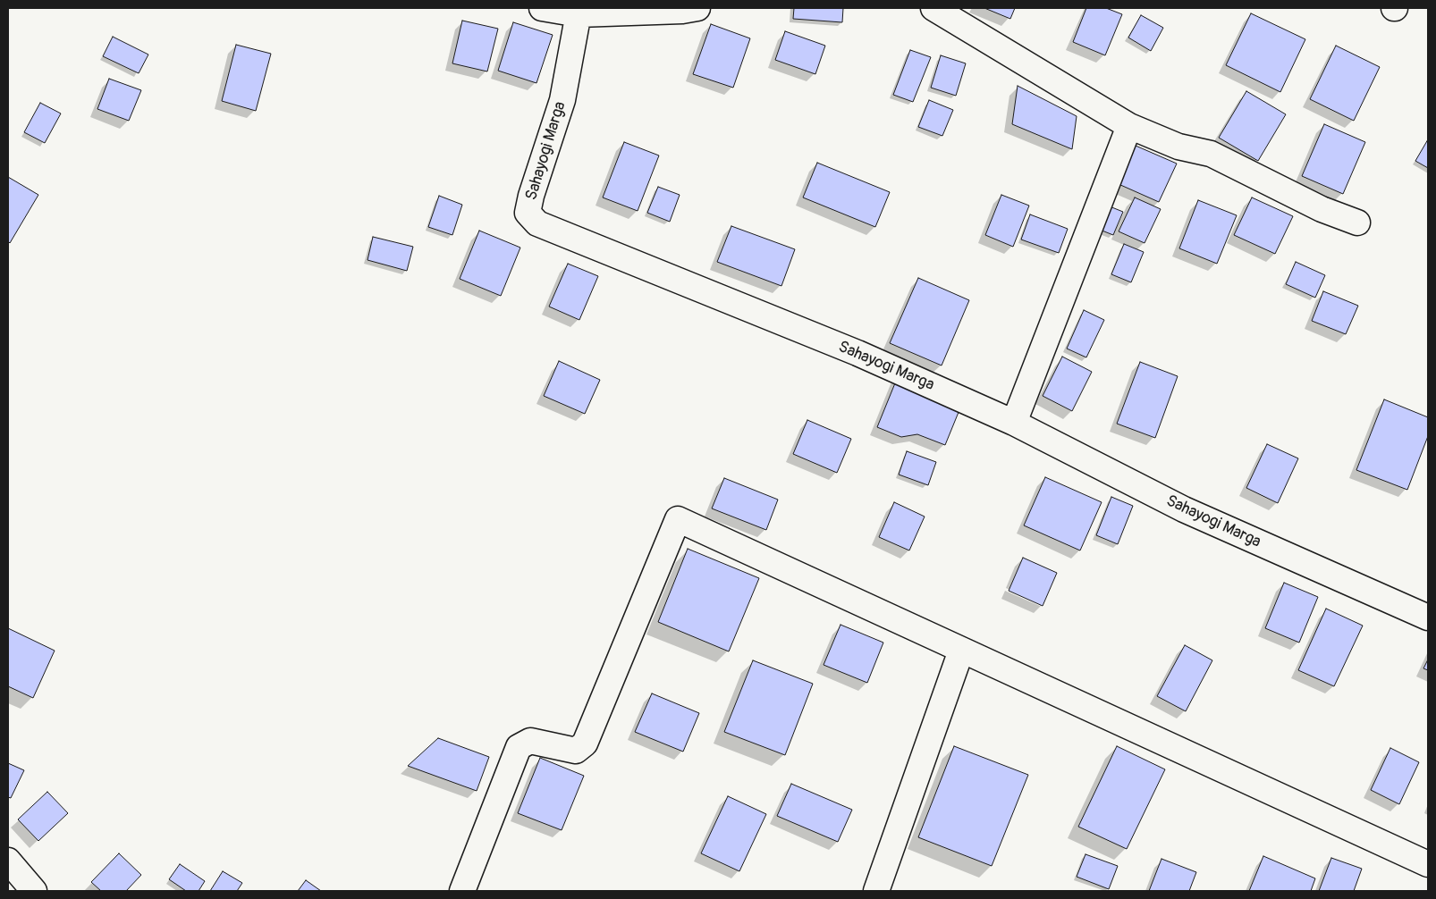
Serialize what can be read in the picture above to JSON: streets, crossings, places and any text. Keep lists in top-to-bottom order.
{
  "streets": {
    "street": ["Sahayogi Marga"]
  }
}
